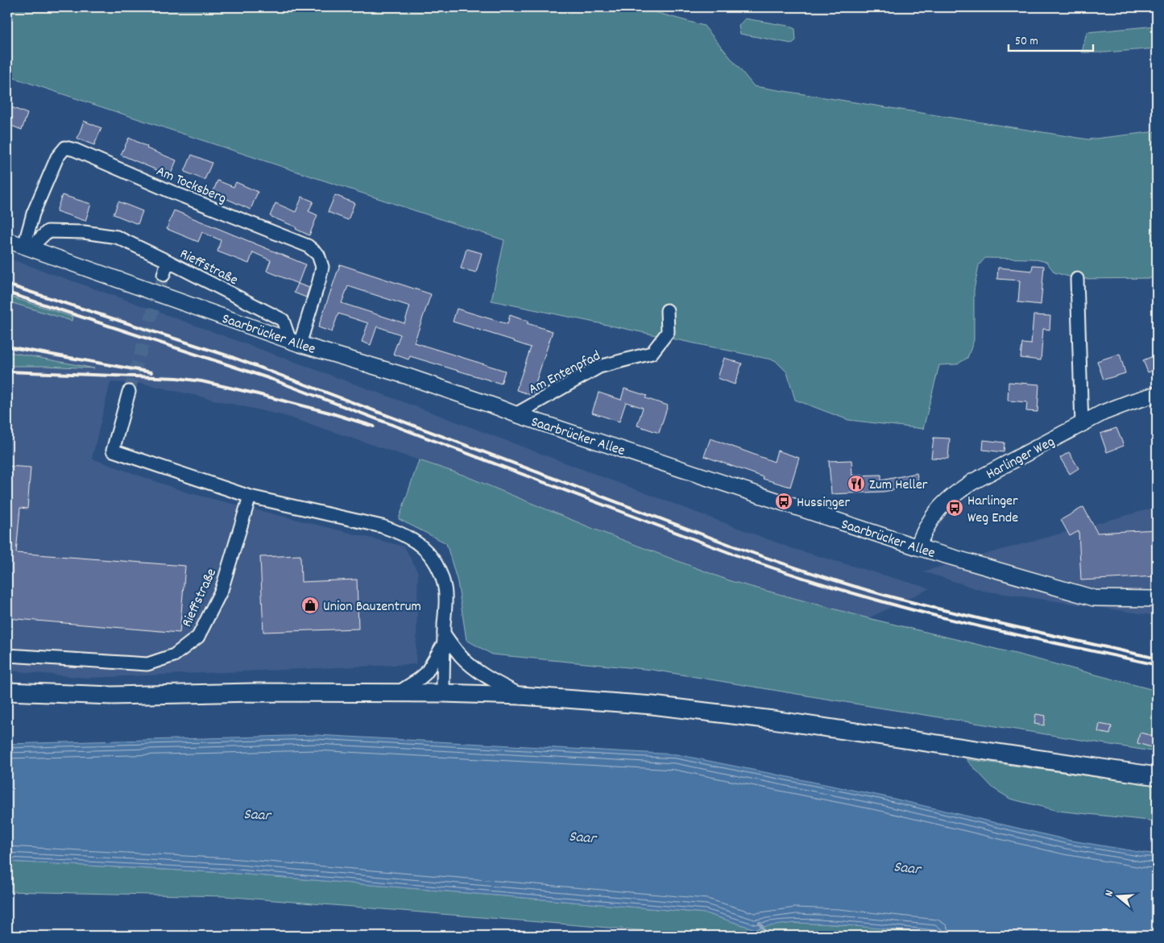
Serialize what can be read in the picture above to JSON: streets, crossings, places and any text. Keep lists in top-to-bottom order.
{
  "streets": {
    "street": [
      "Am Tocksberg",
      "Rieffstraße",
      "Saarbrücker Allee",
      "Am Entenpfad",
      "Harlinger Weg"
    ]
  },
  "crossings": [
    ["Am Tocksberg", "Rieffstraße"],
    ["Am Tocksberg", "Saarbrücker Allee"],
    ["Rieffstraße", "Saarbrücker Allee"],
    ["Saarbrücker Allee", "Am Entenpfad"],
    ["Saarbrücker Allee", "Harlinger Weg"]
  ],
  "water": ["Saar"],
  "places": {
    "restaurant": ["Zum Heller"],
    "bus stop": ["Hussinger", "Harlinger Weg Ende"],
    "shop": ["Union Bauzentrum"]
  },
  "scale_bar": "50 m",
  "north": "left"
}
